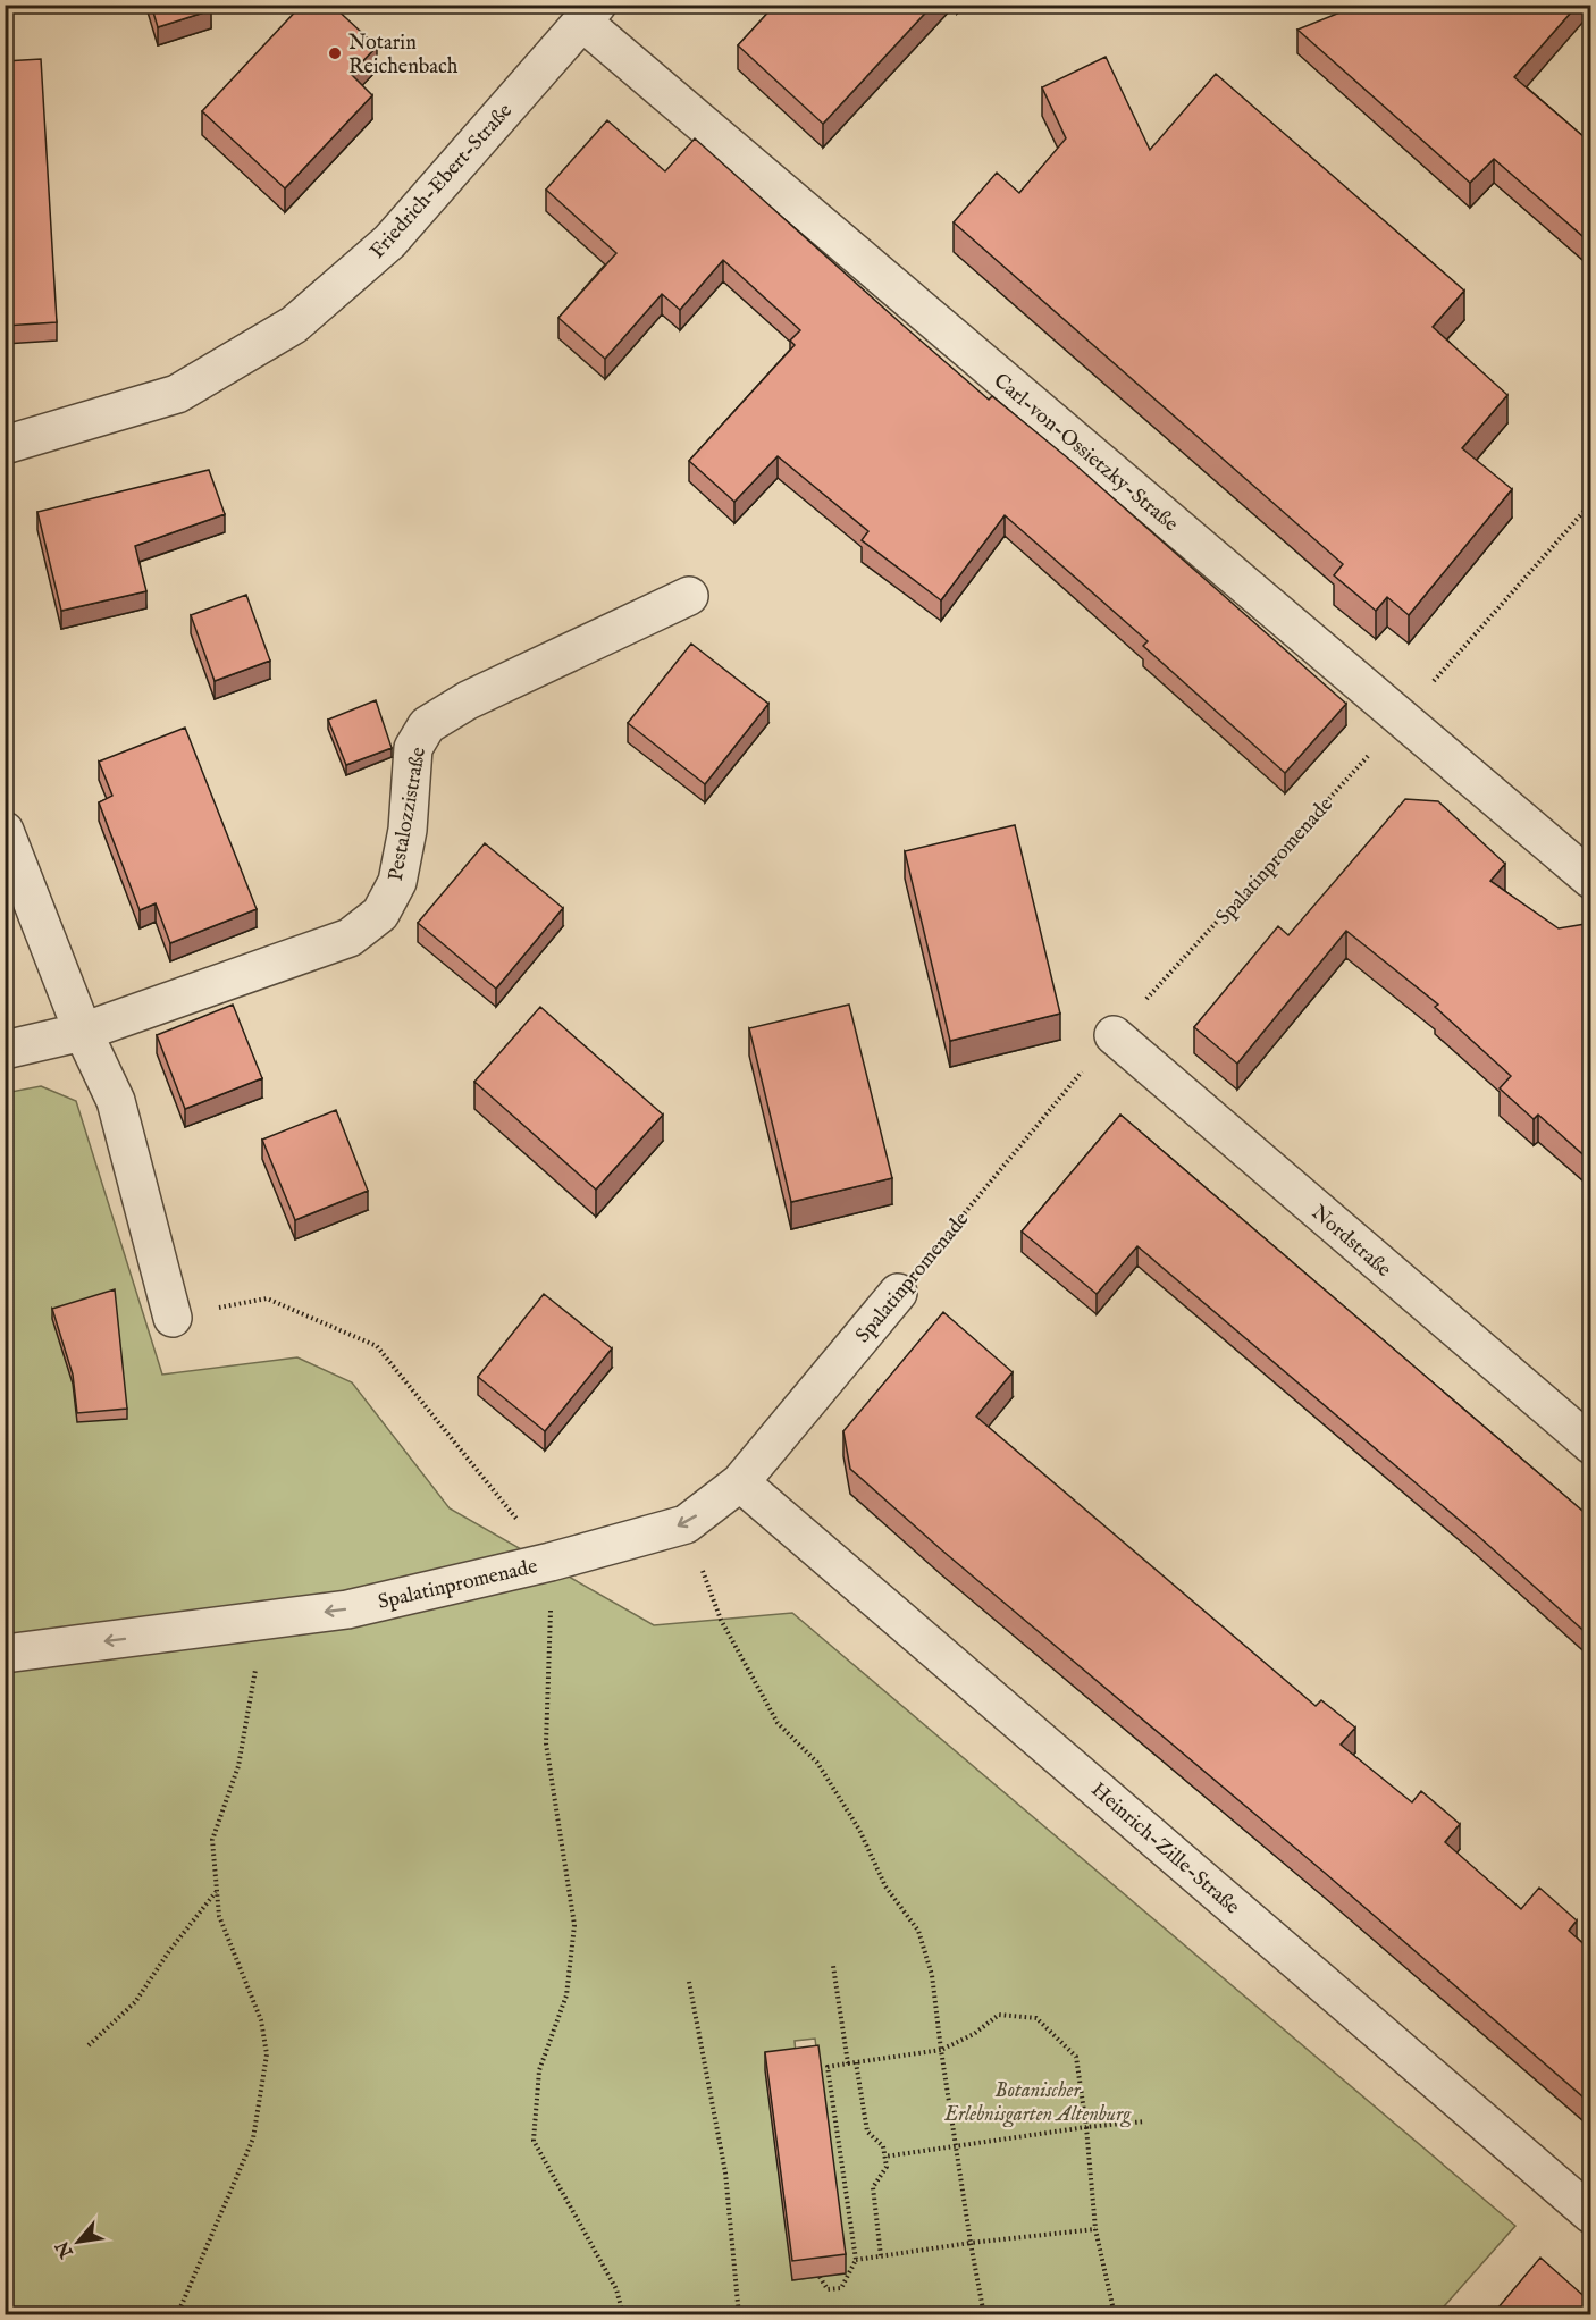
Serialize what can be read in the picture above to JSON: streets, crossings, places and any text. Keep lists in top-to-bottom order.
{
  "streets": {
    "street": [
      "Friedrich-Ebert-Straße",
      "Carl-von-Ossietzky-Straße",
      "Pestalozzistraße",
      "Spalatinpromenade",
      "Nordstraße",
      "Heinrich-Zille-Straße"
    ]
  },
  "crossings": [
    ["Friedrich-Ebert-Straße", "Carl-von-Ossietzky-Straße"],
    ["Carl-von-Ossietzky-Straße", "Spalatinpromenade"],
    ["Spalatinpromenade", "Nordstraße"],
    ["Spalatinpromenade", "Heinrich-Zille-Straße"]
  ],
  "parks": ["Botanischer Erlebnisgarten Altenburg"],
  "places": ["Notarin Reichenbach"],
  "north": "bottom left"
}
